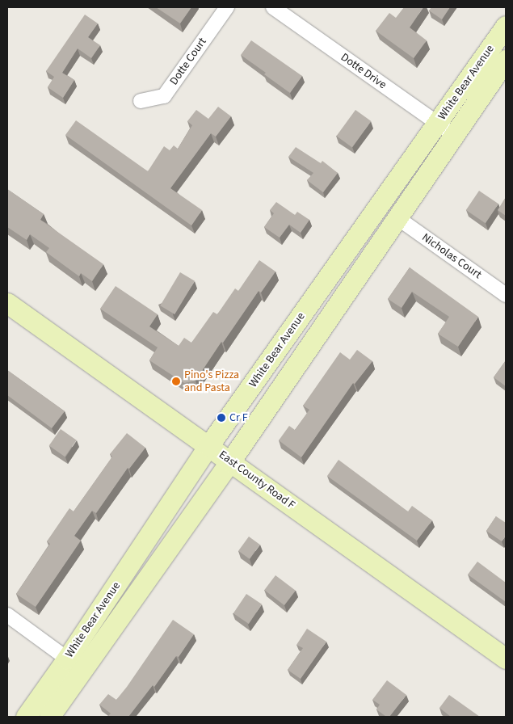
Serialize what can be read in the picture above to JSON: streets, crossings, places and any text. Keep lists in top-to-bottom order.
{
  "streets": {
    "main road": ["White Bear Avenue", "East County Road F"],
    "street": ["Dotte Court", "Dotte Drive", "Nicholas Court"]
  },
  "crossings": [
    ["Dotte Drive", "White Bear Avenue"],
    ["White Bear Avenue", "Nicholas Court"],
    ["White Bear Avenue", "East County Road F"]
  ],
  "places": ["Pino's Pizza and Pasta", "Cr F"]
}
